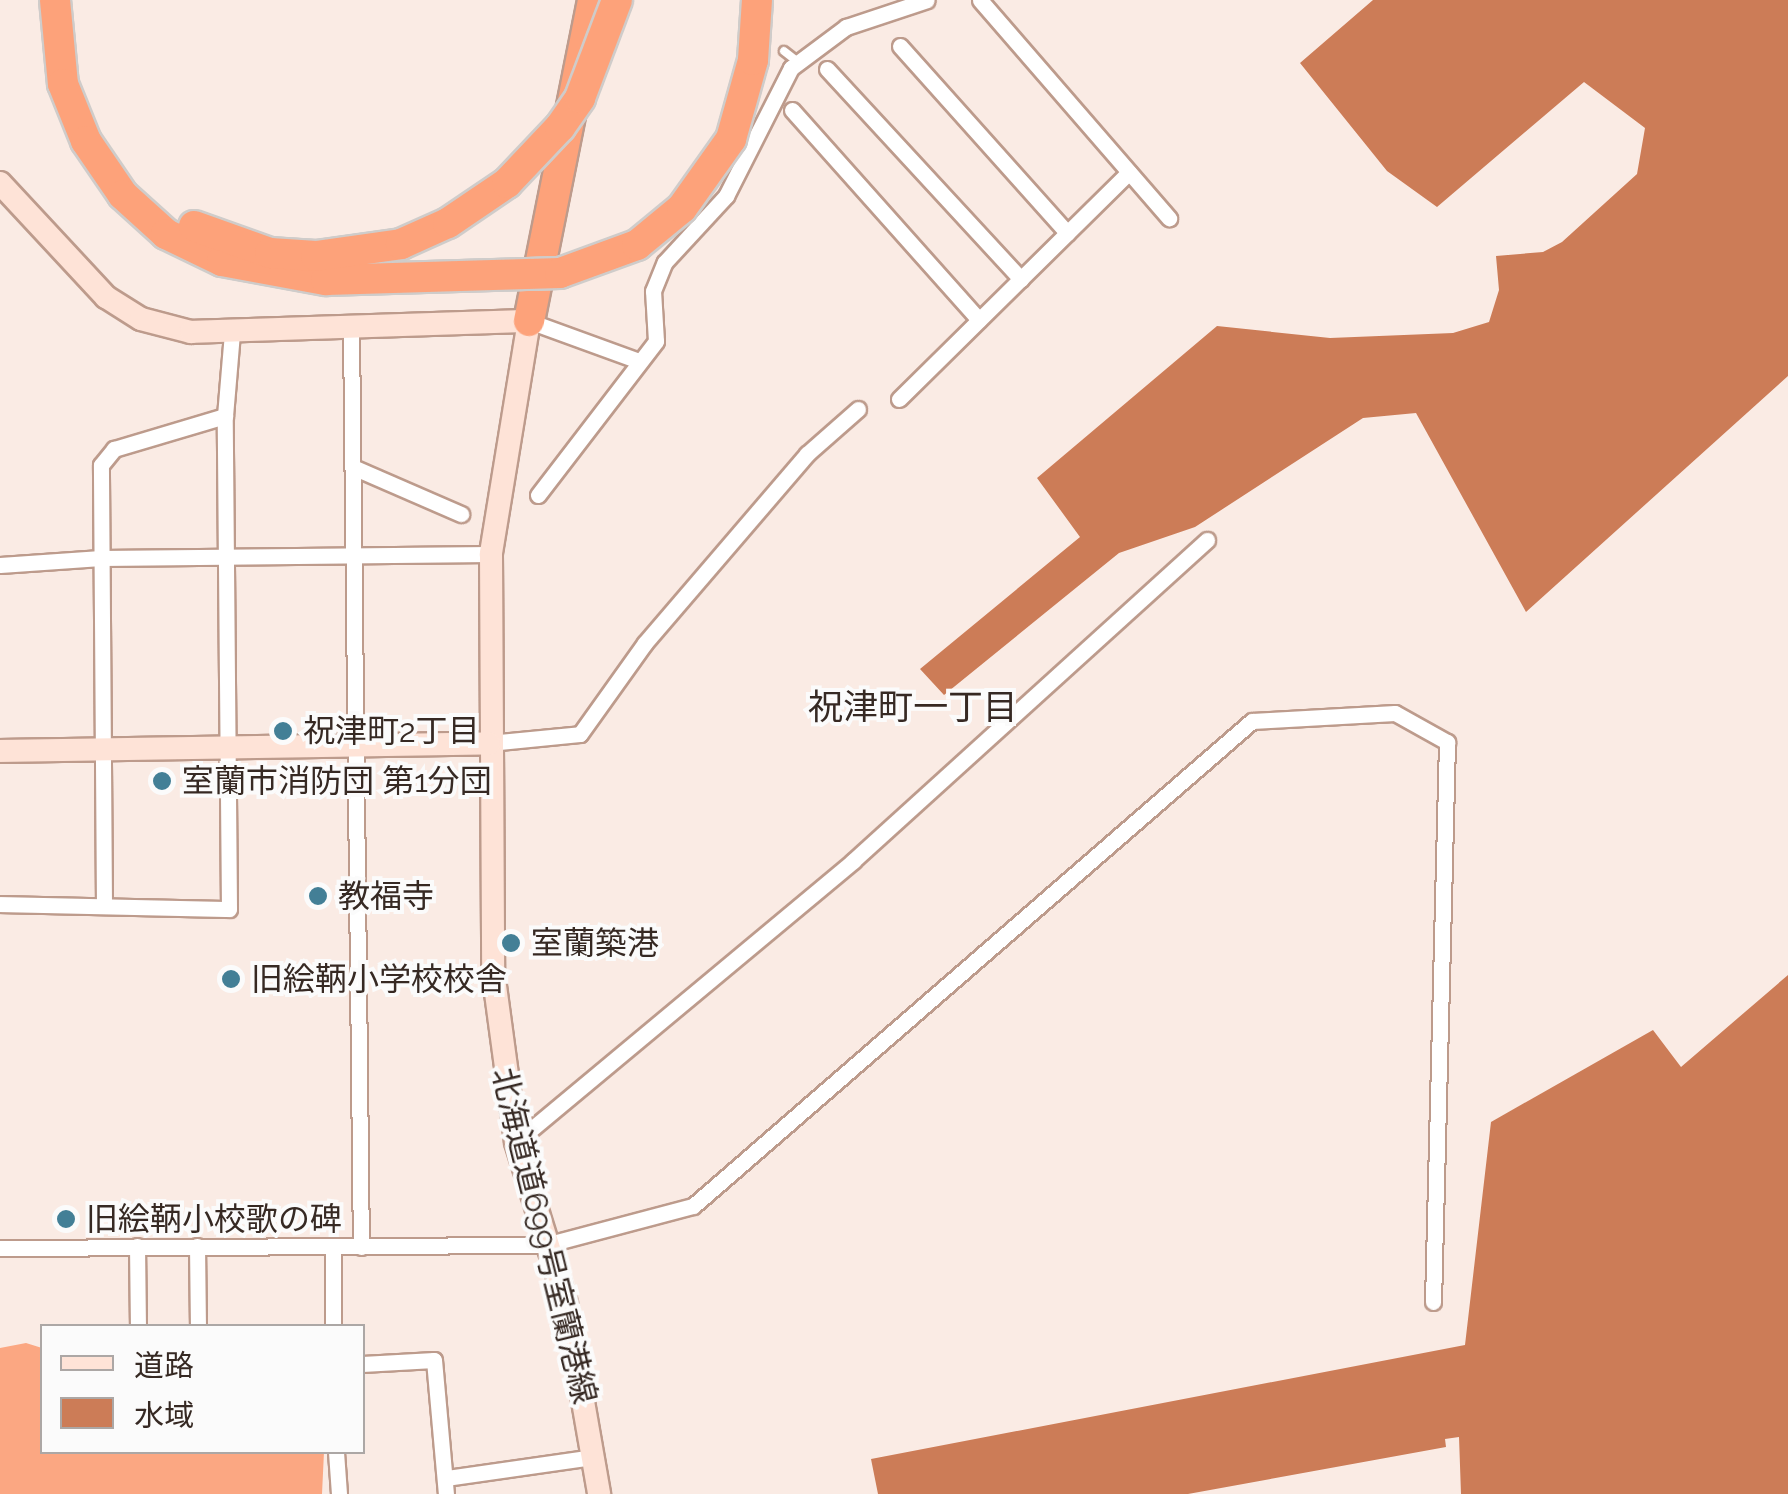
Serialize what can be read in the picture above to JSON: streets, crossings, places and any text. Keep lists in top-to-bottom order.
{
  "streets": {
    "main road": ["北海道道699号室蘭港線"]
  },
  "districts": ["祝津町一丁目"],
  "places": [
    "祝津町2丁目",
    "室蘭市消防団 第1分団",
    "教福寺",
    "室蘭築港",
    "旧絵鞆小学校校舎",
    "旧絵鞆小校歌の碑"
  ],
  "legend": ["道路", "水域"]
}
